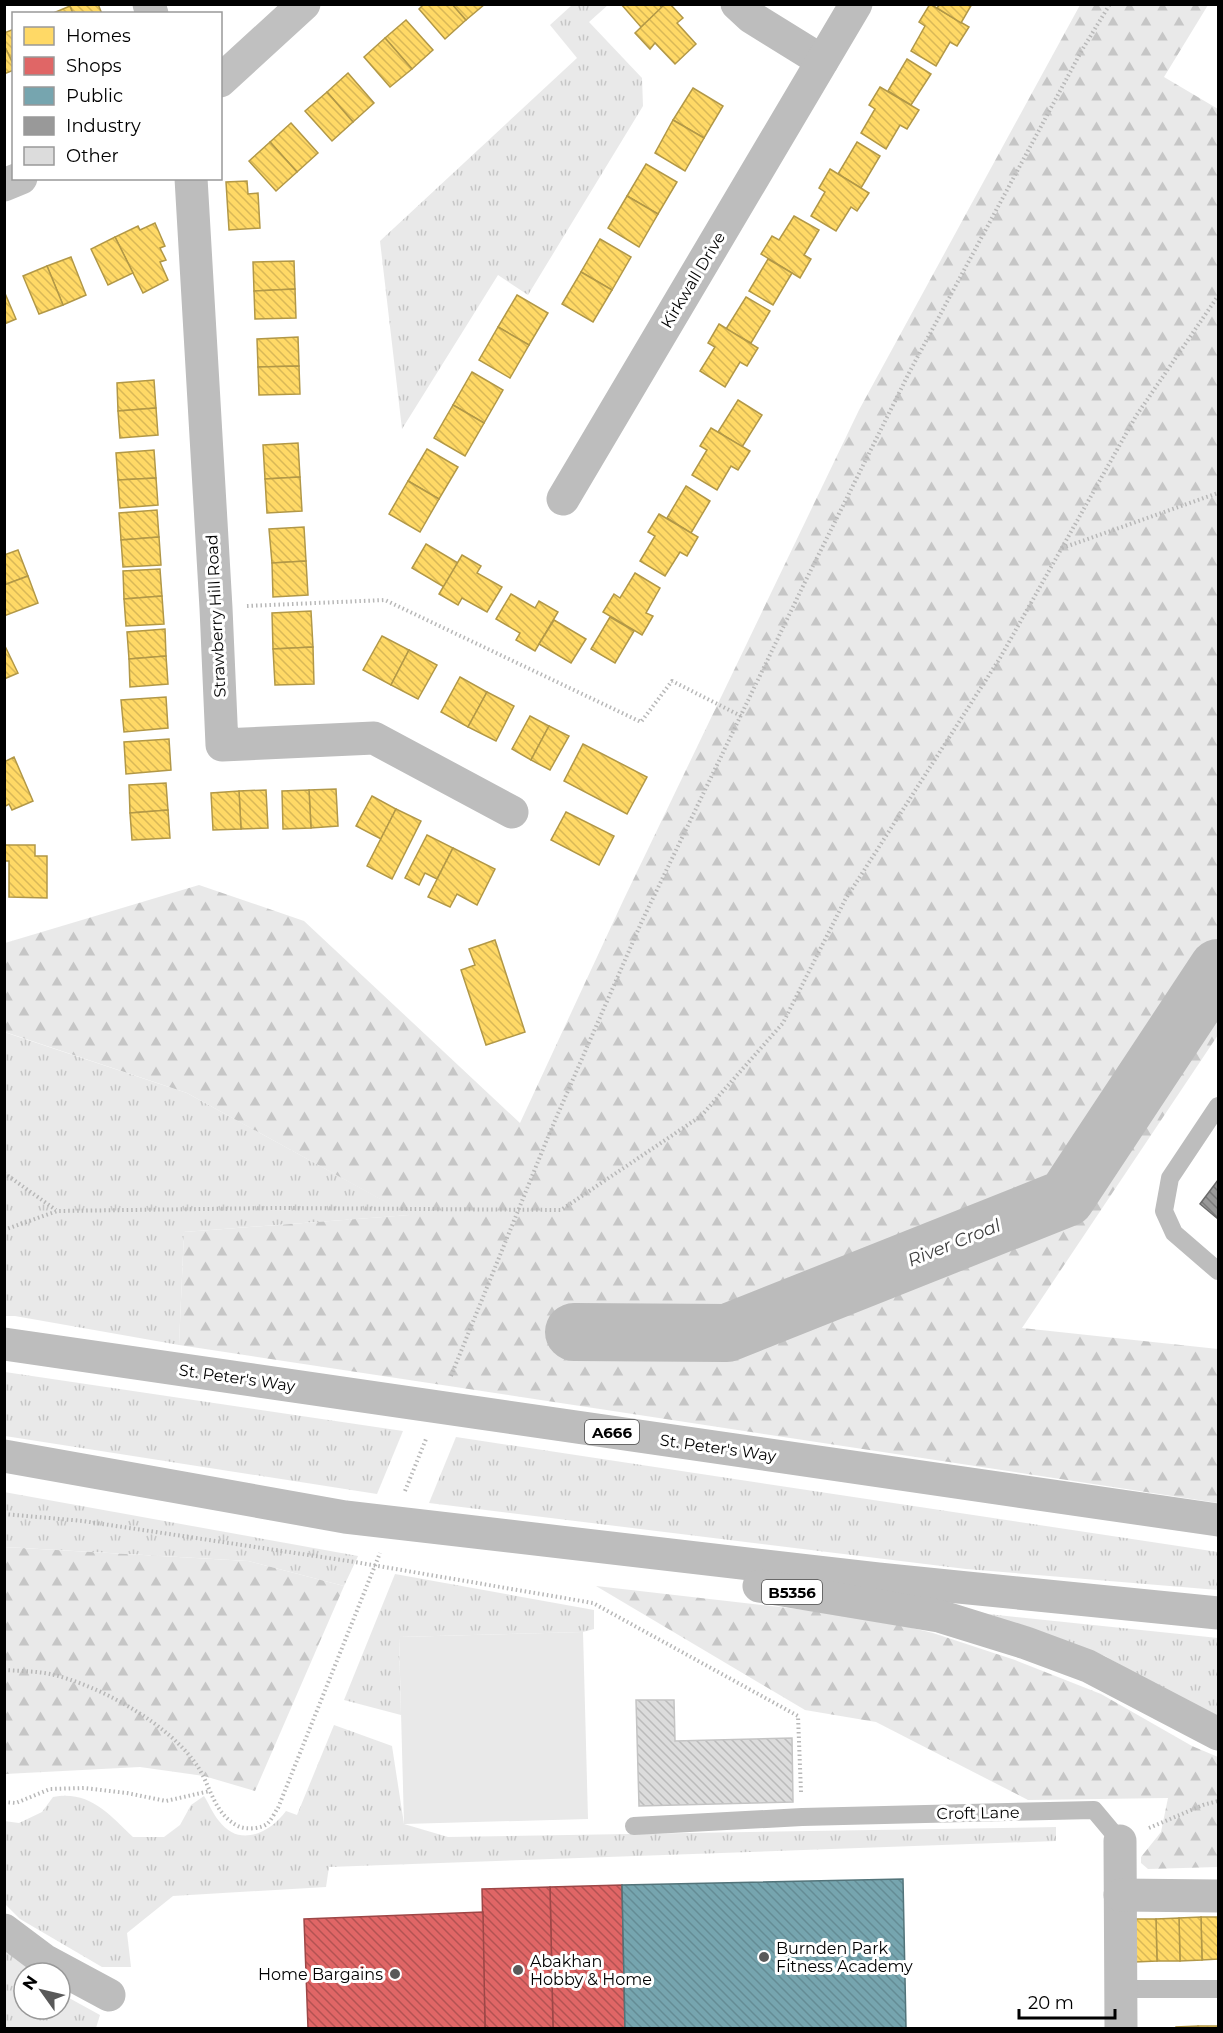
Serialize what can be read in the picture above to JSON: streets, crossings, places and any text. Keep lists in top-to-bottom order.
{
  "streets": {
    "main road": [
      "Kirkwall Drive",
      "Strawberry Hill Road",
      "St. Peter's Way",
      "A666",
      "B5356"
    ],
    "lane": ["Croft Lane"]
  },
  "water": ["River Croal"],
  "places": ["Burnden Park Fitness Academy", "Abakhan Hobby & Home", "Home Bargains"],
  "legend": [
    "Homes",
    "Shops",
    "Public",
    "Industry",
    "Other"
  ],
  "scale_bar": "20 m",
  "north": "top left"
}
